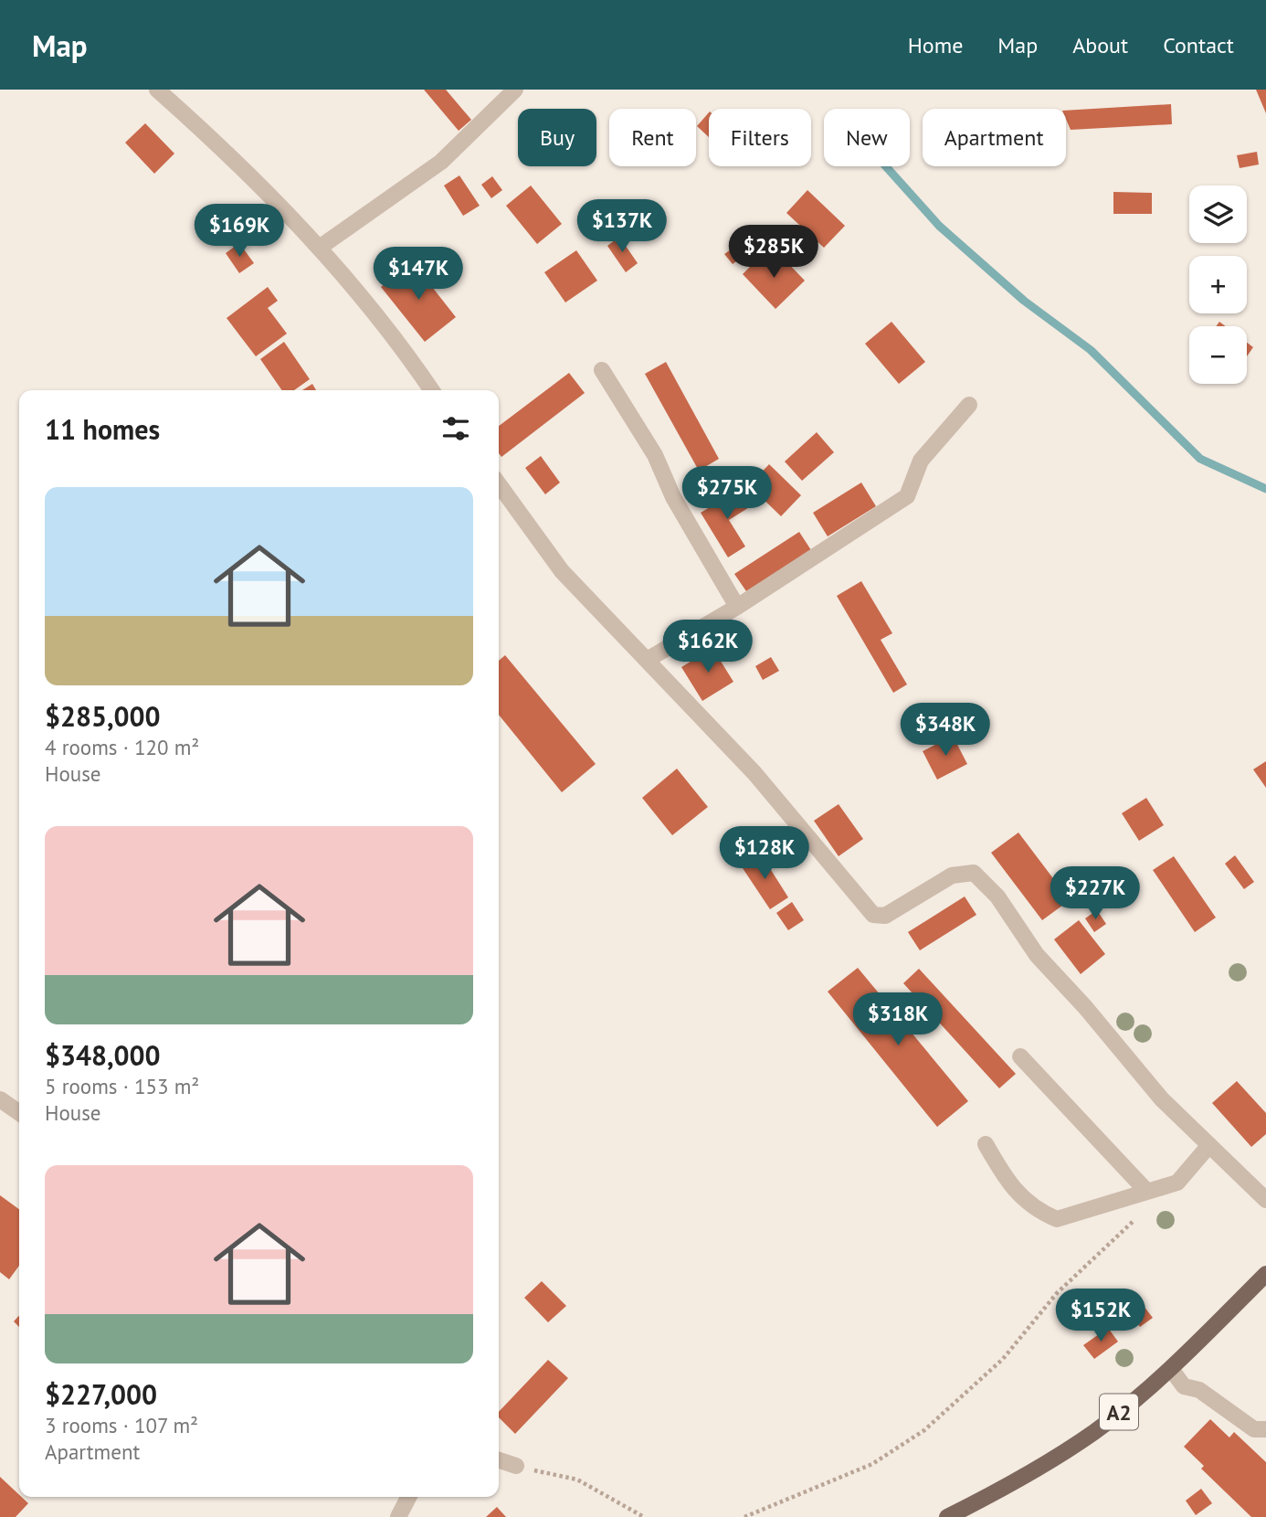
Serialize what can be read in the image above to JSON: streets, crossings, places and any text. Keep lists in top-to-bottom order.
{
  "streets": {
    "main road": ["A2"]
  },
  "page": {
    "header": "Map",
    "nav": [
      "Home",
      "Map",
      "About",
      "Contact"
    ],
    "chip": [
      "Buy",
      "Rent",
      "Filters",
      "New",
      "Apartment"
    ],
    "map_buttons": ["+", "−"],
    "price": [
      "$137K",
      "$169K",
      "$285K",
      "$147K",
      "$275K",
      "$162K",
      "$348K",
      "$128K",
      "$227K",
      "$318K",
      "$152K"
    ],
    "heading": "11 homes",
    "list": [
      {
        "name": "$285,000",
        "note": "4 rooms · 120 m² · House"
      },
      {
        "name": "$348,000",
        "note": "5 rooms · 153 m² · House"
      },
      {
        "name": "$227,000",
        "note": "3 rooms · 107 m² · Apartment"
      }
    ]
  }
}
